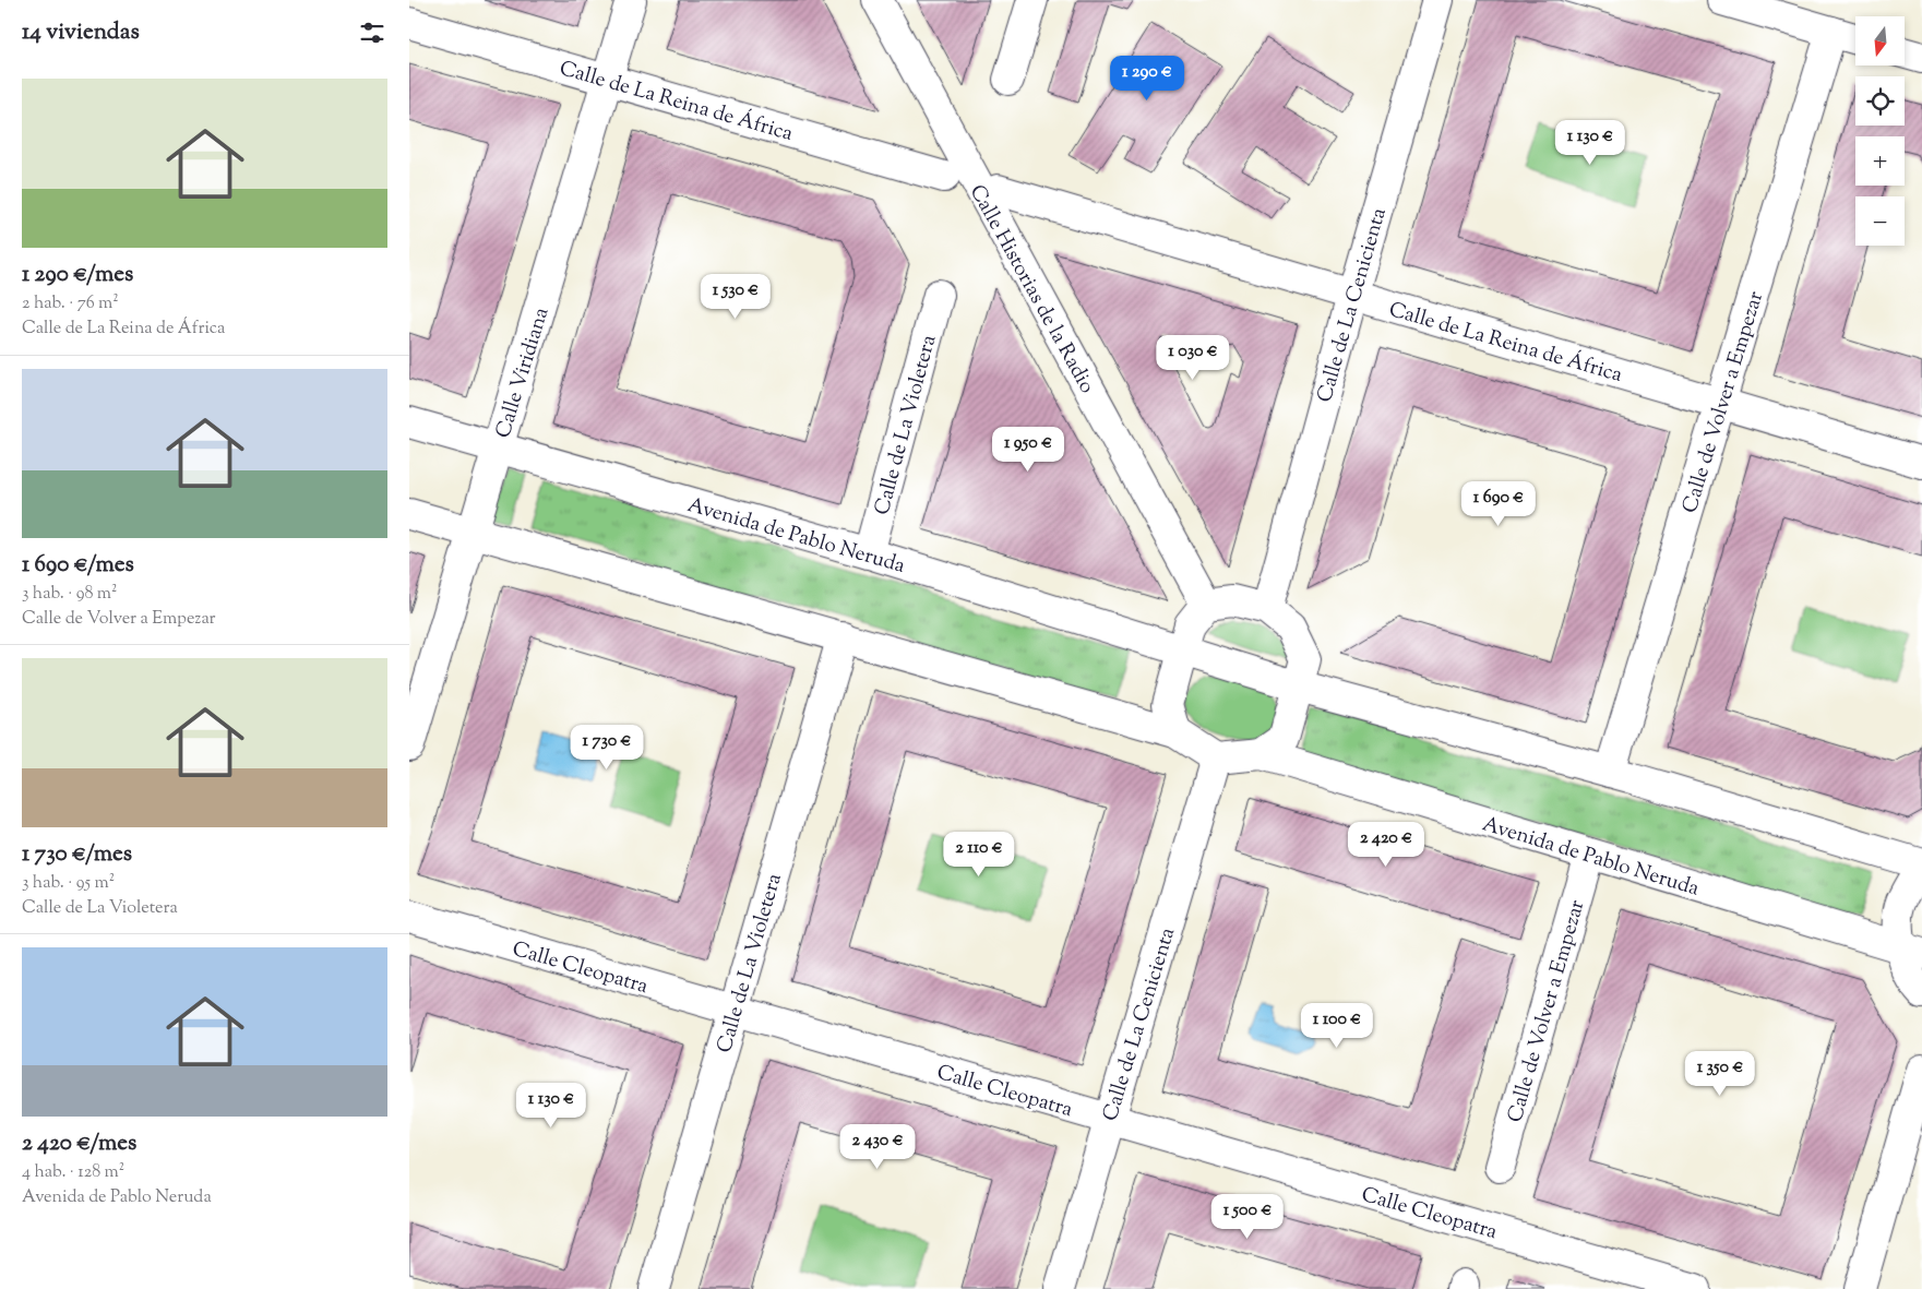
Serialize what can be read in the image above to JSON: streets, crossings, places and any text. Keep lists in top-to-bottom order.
{
  "streets": {
    "street": [
      "Calle de La Reina de África",
      "Calle Historias de la Radio",
      "Calle de La Cenicienta",
      "Calle Viridiana",
      "Calle de Volver a Empezar",
      "Calle de La Violetera",
      "Avenida de Pablo Neruda",
      "Calle Cleopatra"
    ]
  },
  "crossings": [
    ["Calle de La Reina de África", "Calle de La Cenicienta"],
    ["Calle de La Reina de África", "Calle Viridiana"],
    ["Calle de La Reina de África", "Calle de Volver a Empezar"],
    ["Calle de La Cenicienta", "Avenida de Pablo Neruda"],
    ["Calle de La Cenicienta", "Calle Cleopatra"],
    ["Calle Viridiana", "Avenida de Pablo Neruda"],
    ["Calle de Volver a Empezar", "Avenida de Pablo Neruda"],
    ["Calle de La Violetera", "Avenida de Pablo Neruda"],
    ["Calle de La Violetera", "Calle Cleopatra"]
  ],
  "north": "bottom",
  "page": {
    "heading": "14 viviendas",
    "map_buttons": ["+", "−"],
    "price": [
      "1 290 €",
      "1 130 €",
      "1 530 €",
      "1 030 €",
      "1 950 €",
      "1 690 €",
      "1 730 €",
      "2 420 €",
      "2 110 €",
      "1 100 €",
      "1 350 €",
      "1 130 €",
      "2 430 €",
      "1 500 €"
    ],
    "list": [
      {
        "name": "1 290 €/mes",
        "note": "2 hab. · 76 m² · Calle de La Reina de África"
      },
      {
        "name": "1 690 €/mes",
        "note": "3 hab. · 98 m² · Calle de Volver a Empezar"
      },
      {
        "name": "1 730 €/mes",
        "note": "3 hab. · 95 m² · Calle de La Violetera"
      },
      {
        "name": "2 420 €/mes",
        "note": "4 hab. · 128 m² · Avenida de Pablo Neruda"
      }
    ]
  }
}
